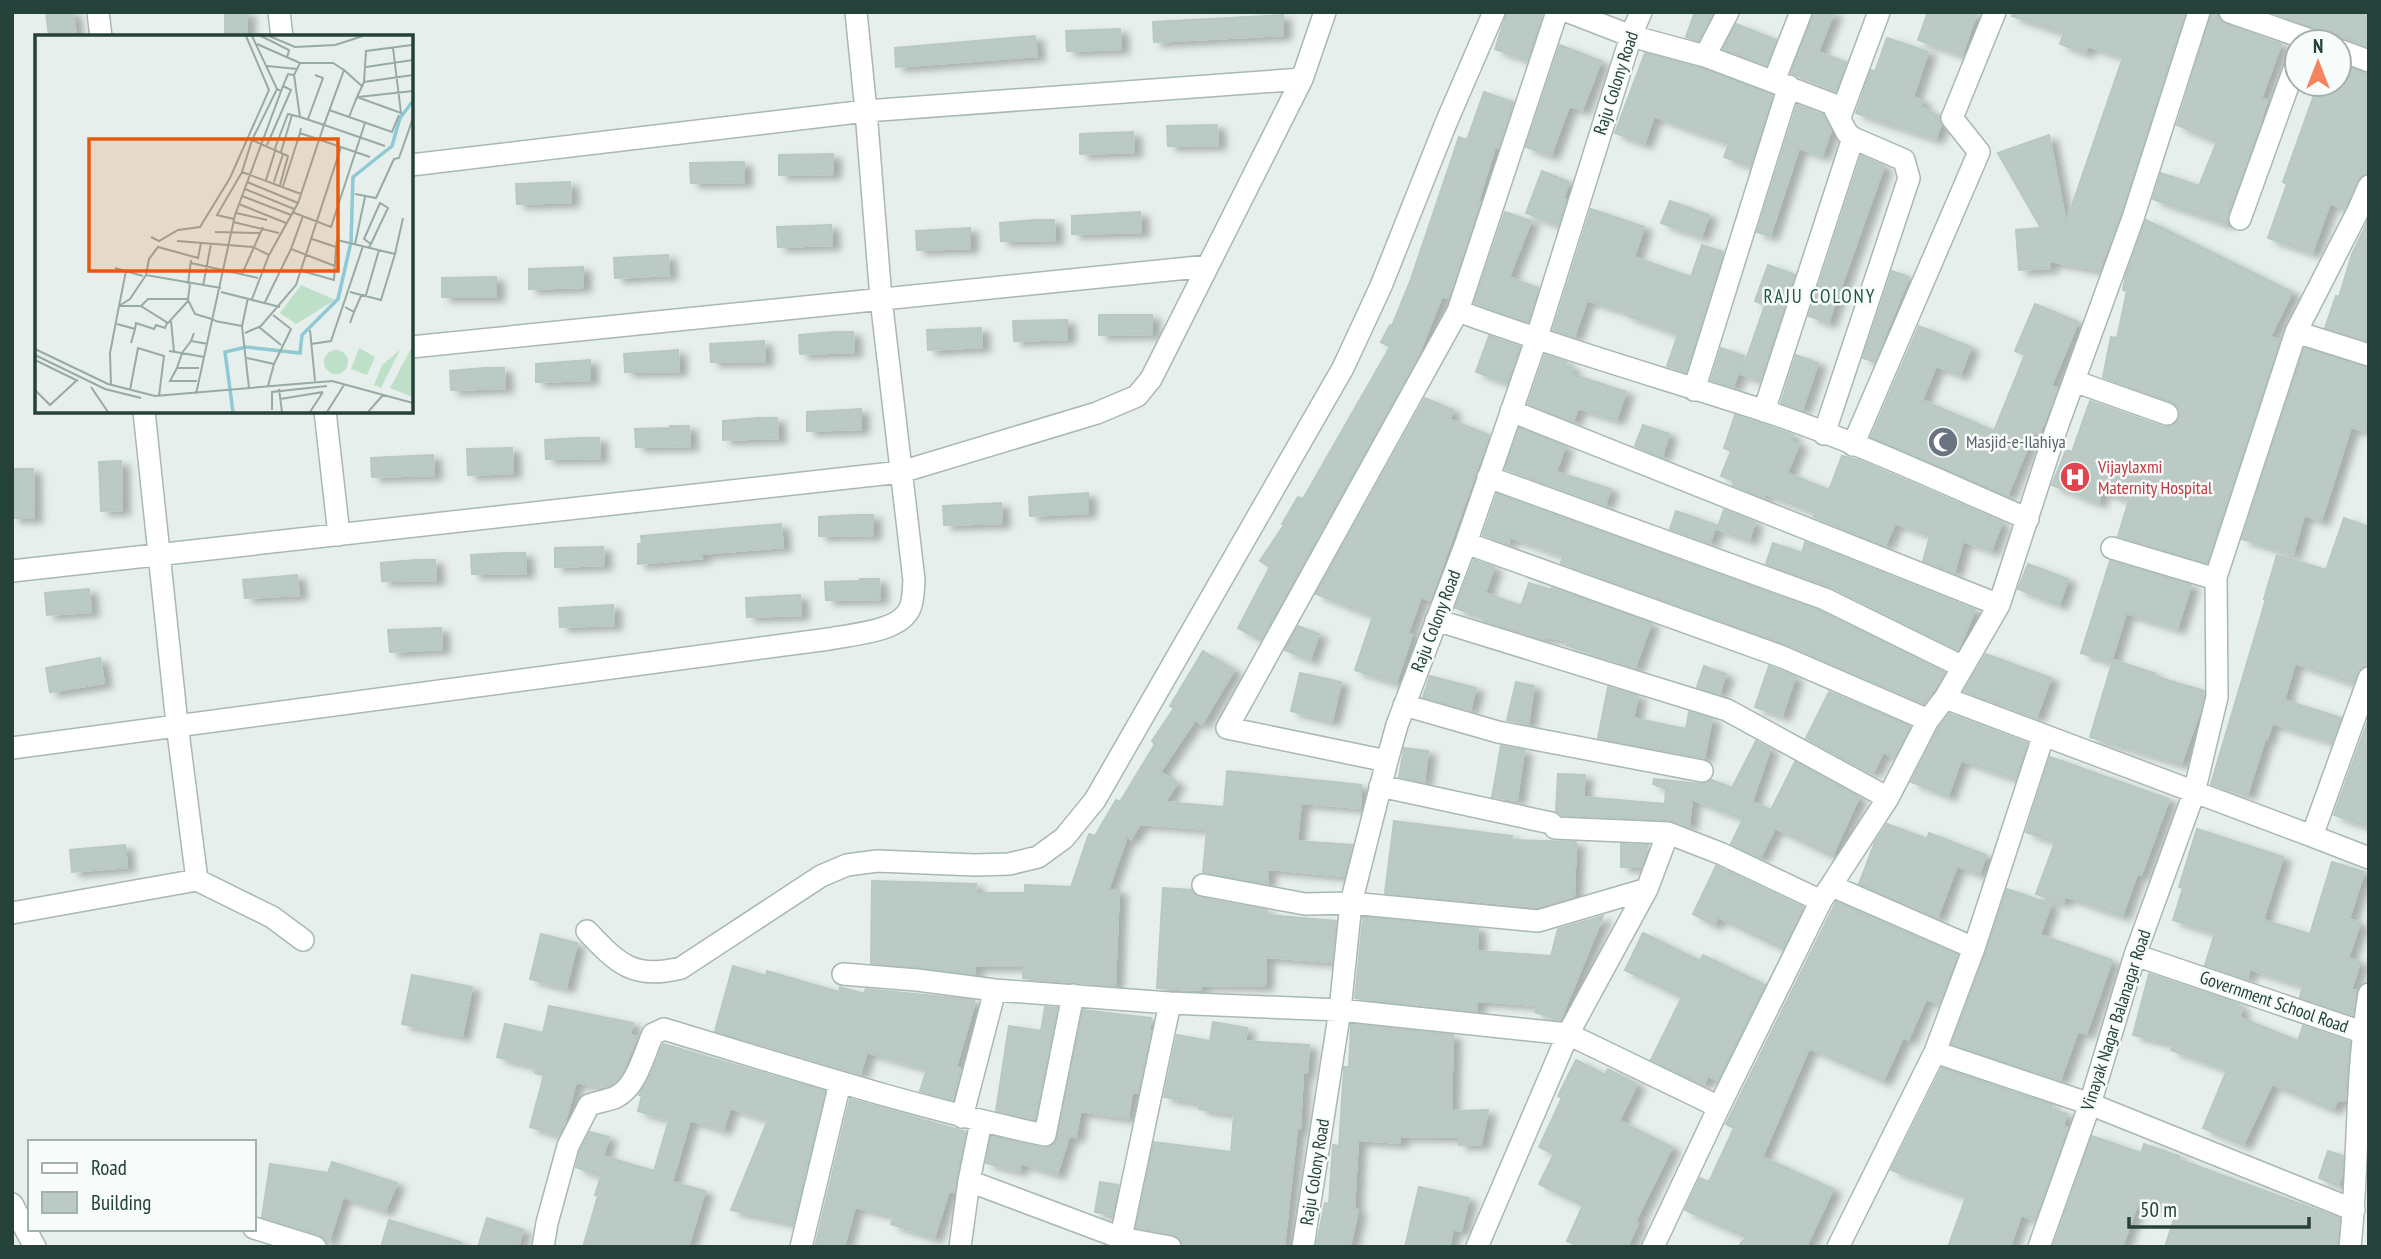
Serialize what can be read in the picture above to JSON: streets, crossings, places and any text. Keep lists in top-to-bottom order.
{
  "streets": {
    "street": ["Raju Colony Road", "Government School Road", "Vinayak Nagar Balanagar Road"]
  },
  "crossings": [
    ["Government School Road", "Vinayak Nagar Balanagar Road"]
  ],
  "districts": ["RAJU COLONY"],
  "places": {
    "mosque": ["Masjid-e-Ilahiya"],
    "hospital": ["Vijaylaxmi Maternity Hospital"]
  },
  "legend": ["Road", "Building"],
  "scale_bar": "50 m",
  "north": "top"
}
